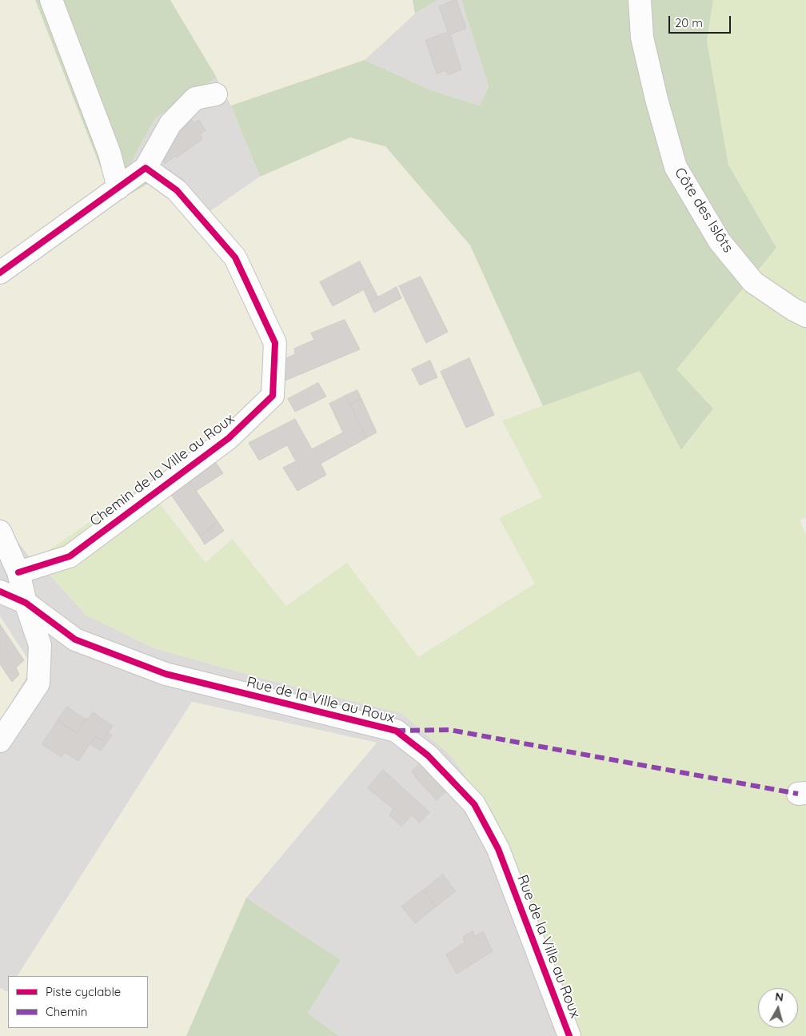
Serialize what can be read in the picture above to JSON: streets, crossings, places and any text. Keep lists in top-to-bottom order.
{
  "streets": {
    "street": ["Côte des Islôts", "Chemin de la Ville au Roux", "Rue de la Ville au Roux"]
  },
  "legend": ["Piste cyclable", "Chemin"],
  "scale_bar": "20 m",
  "north": "top"
}
